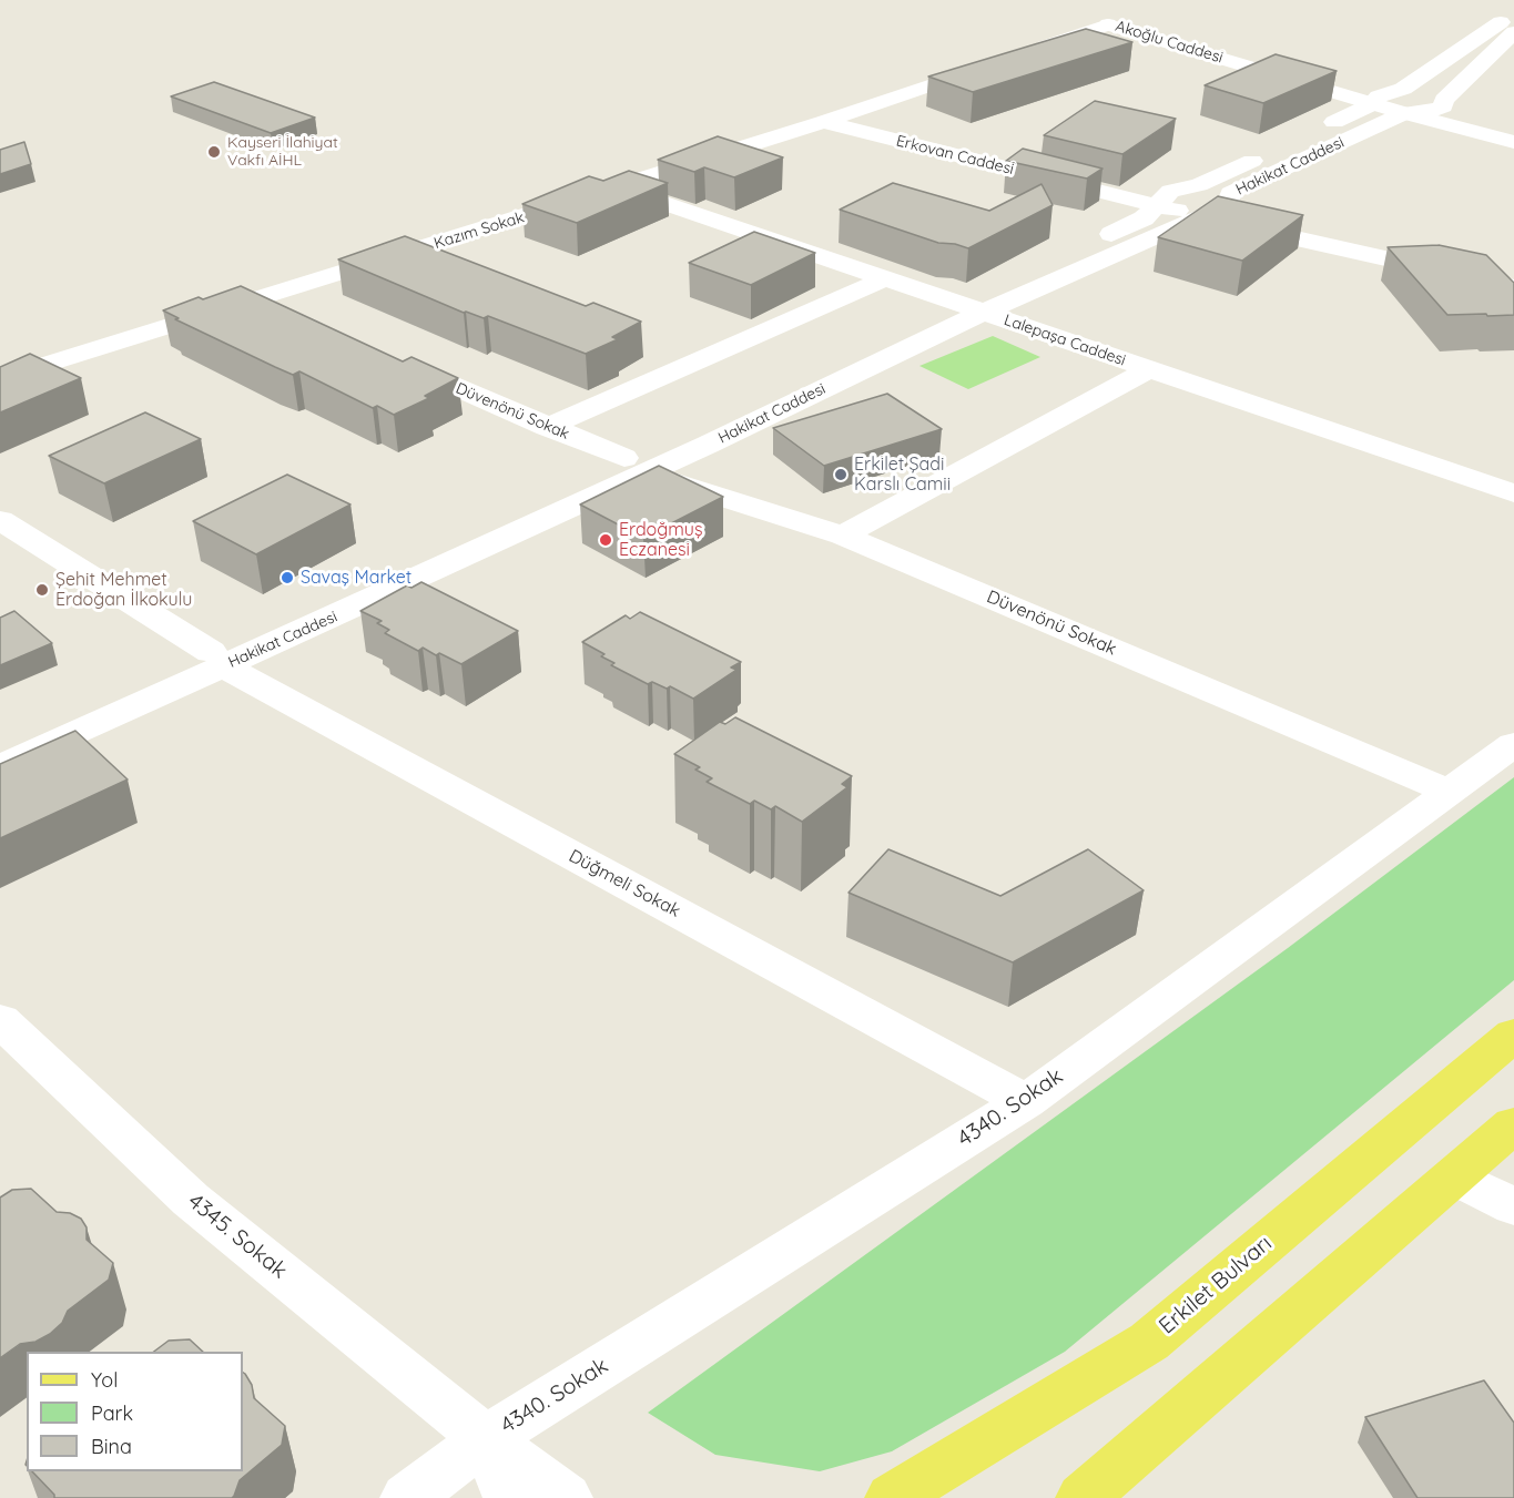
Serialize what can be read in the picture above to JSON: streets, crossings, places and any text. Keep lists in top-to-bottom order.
{
  "streets": {
    "main road": ["Erkilet Bulvarı"],
    "street": [
      "Akoğlu Caddesi",
      "Erkovan Caddesi",
      "Hakikat Caddesi",
      "Kazım Sokak",
      "Lalepaşa Caddesi",
      "Düvenönü Sokak",
      "Düğmeli Sokak",
      "4340. Sokak",
      "4345. Sokak"
    ]
  },
  "crossings": [
    ["Akoğlu Caddesi", "Hakikat Caddesi"],
    ["Erkovan Caddesi", "Hakikat Caddesi"],
    ["Erkovan Caddesi", "Kazım Sokak"],
    ["Hakikat Caddesi", "Lalepaşa Caddesi"],
    ["Hakikat Caddesi", "Düvenönü Sokak"],
    ["Hakikat Caddesi", "Düğmeli Sokak"],
    ["Kazım Sokak", "Lalepaşa Caddesi"],
    ["Düvenönü Sokak", "4340. Sokak"],
    ["Düğmeli Sokak", "4340. Sokak"],
    ["4340. Sokak", "4345. Sokak"]
  ],
  "places": [
    "Kayseri İlahiyat Vakfı AİHL",
    "Erkilet Şadi Karslı Camii",
    "Erdoğmuş Eczanesi",
    "Savaş Market",
    "Şehit Mehmet Erdoğan İlkokulu"
  ],
  "legend": ["Yol", "Park", "Bina"]
}
